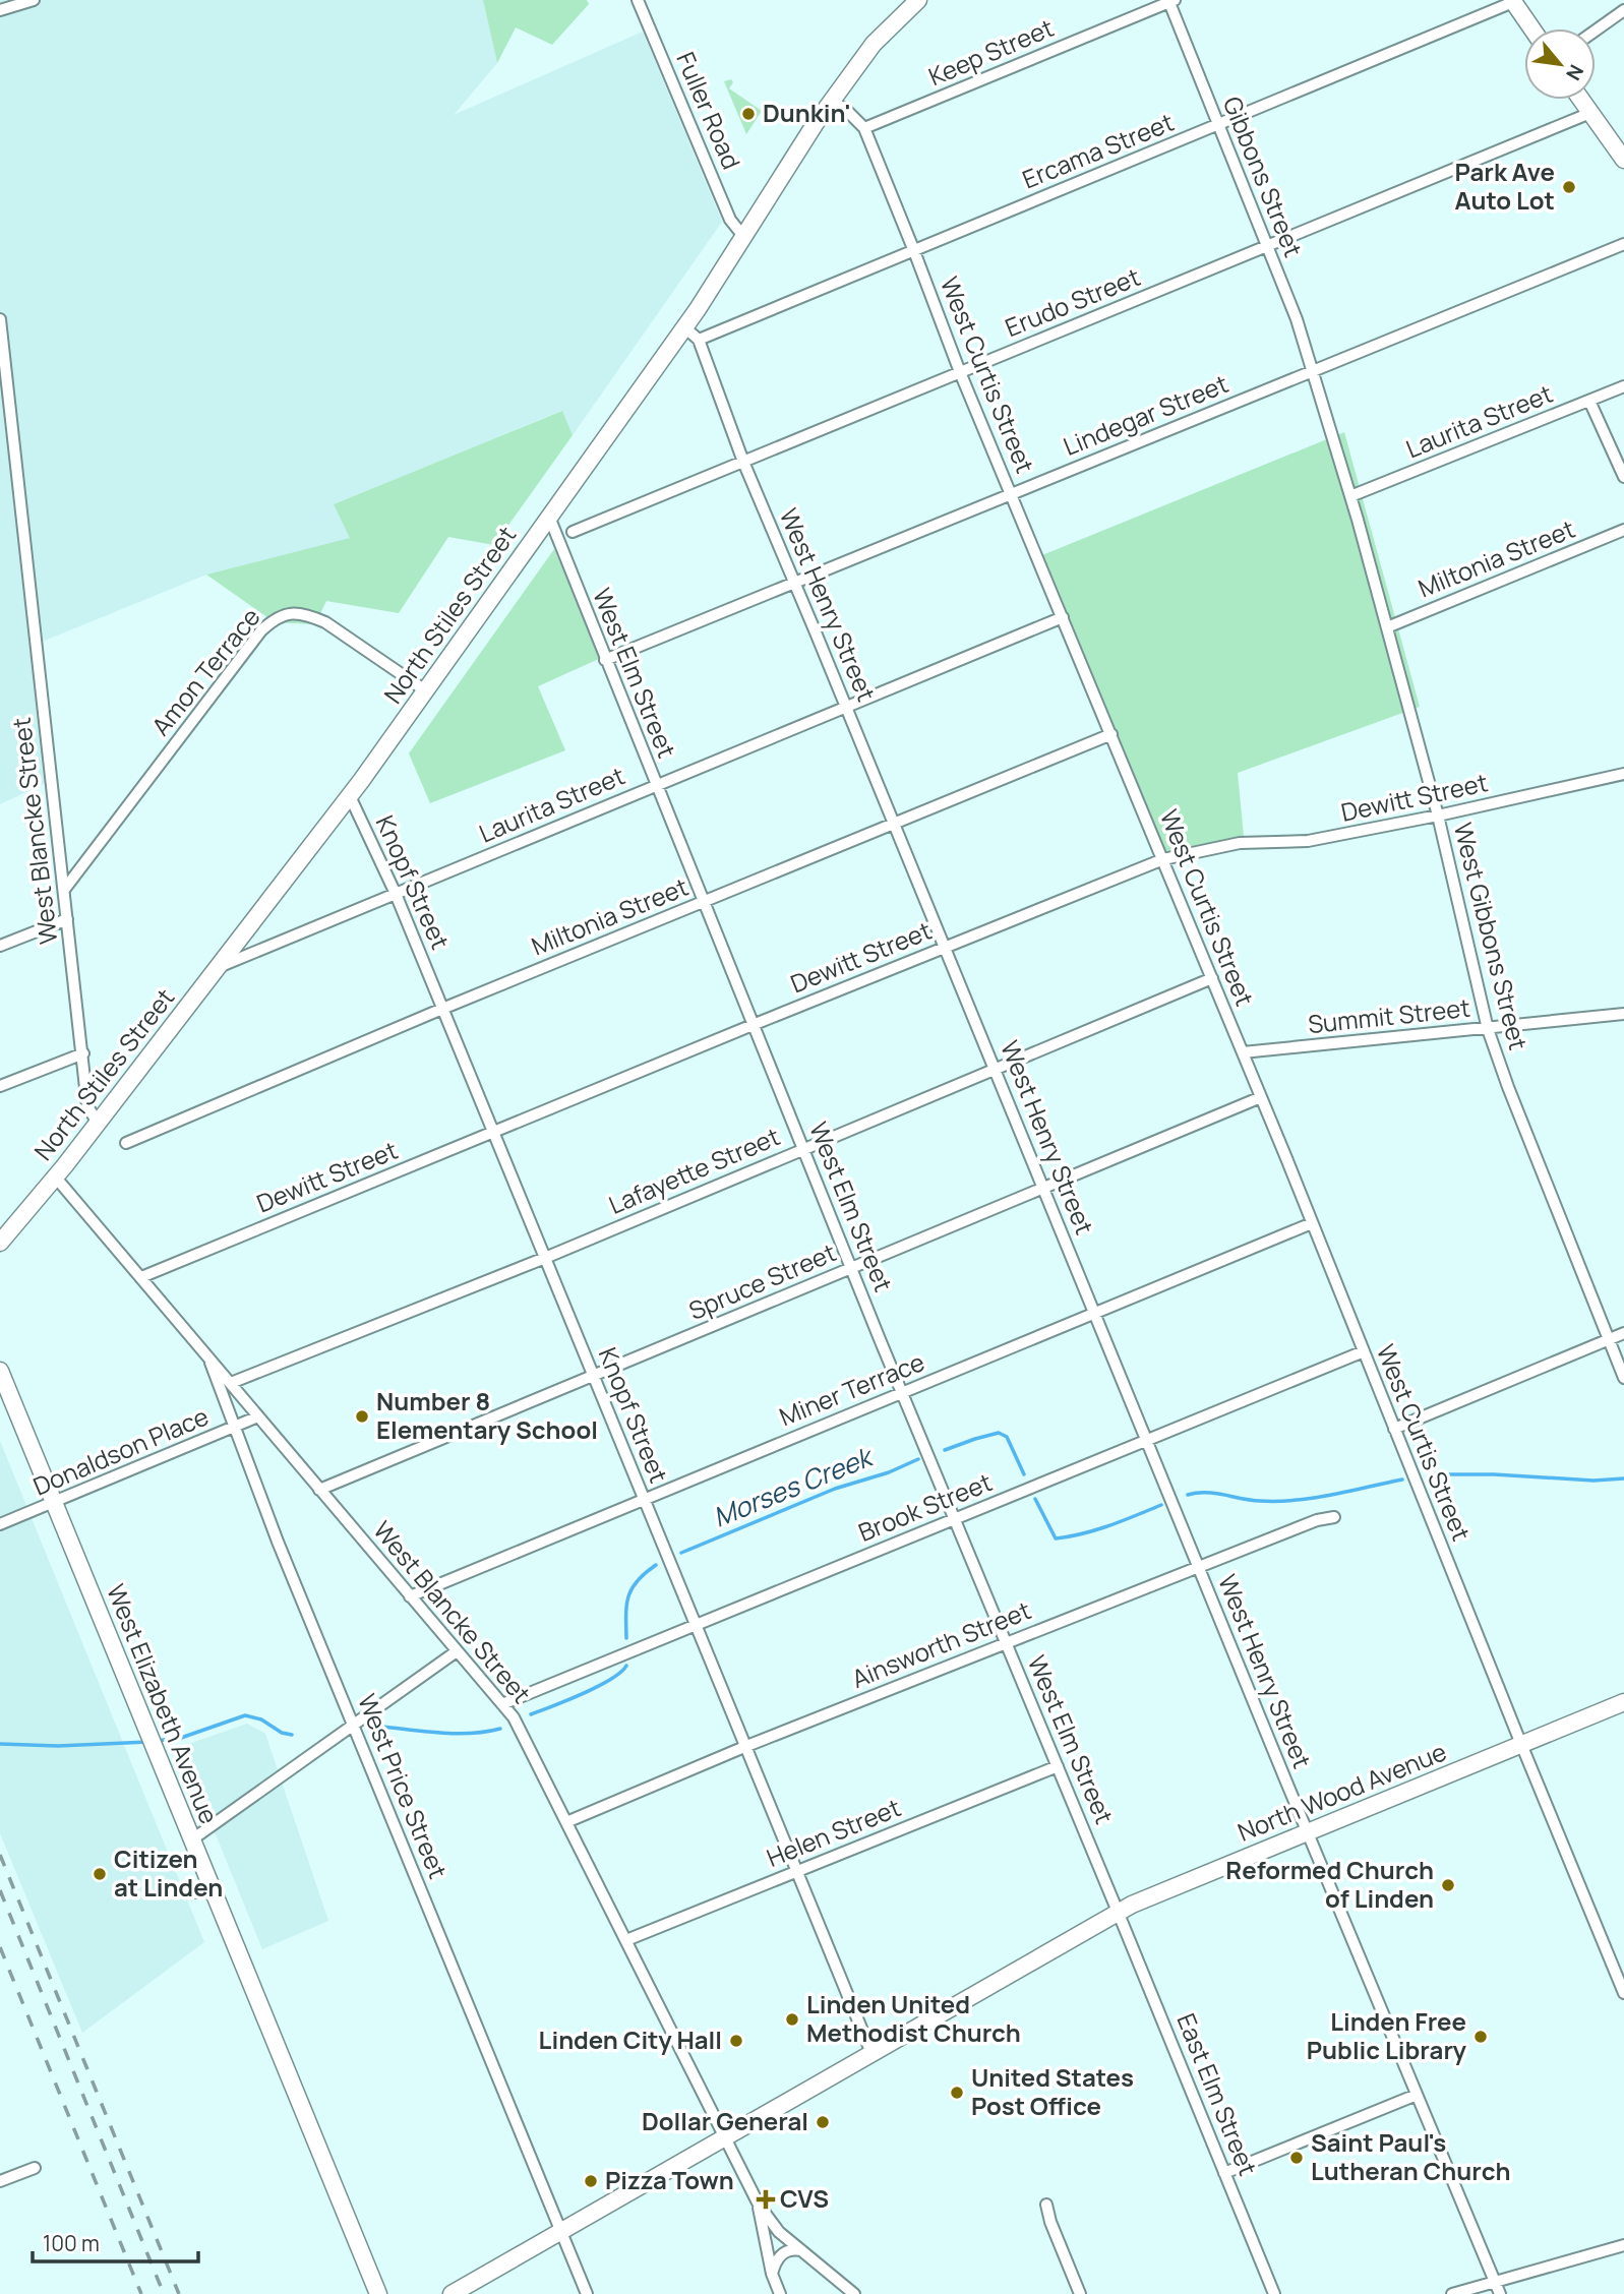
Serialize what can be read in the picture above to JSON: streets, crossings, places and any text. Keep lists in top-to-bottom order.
{
  "streets": {
    "main road": ["North Stiles Street", "West Elizabeth Avenue", "North Wood Avenue"],
    "street": [
      "Keep Street",
      "Fuller Road",
      "Ercama Street",
      "Gibbons Street",
      "Erudo Street",
      "West Curtis Street",
      "Lindegar Street",
      "Laurita Street",
      "Miltonia Street",
      "West Henry Street",
      "Amon Terrace",
      "West Elm Street",
      "Dewitt Street",
      "West Blancke Street",
      "Knopf Street",
      "West Gibbons Street",
      "Summit Street",
      "Lafayette Street",
      "Spruce Street",
      "Miner Terrace",
      "Donaldson Place",
      "Brook Street",
      "Ainsworth Street",
      "West Price Street",
      "Helen Street",
      "East Elm Street"
    ]
  },
  "crossings": [
    ["Keep Street", "Gibbons Street"],
    ["Keep Street", "West Curtis Street"],
    ["Fuller Road", "North Stiles Street"],
    ["Ercama Street", "Gibbons Street"],
    ["Ercama Street", "West Curtis Street"],
    ["Ercama Street", "West Henry Street"],
    ["Gibbons Street", "Erudo Street"],
    ["Gibbons Street", "Lindegar Street"],
    ["Gibbons Street", "West Gibbons Street"],
    ["Erudo Street", "West Curtis Street"],
    ["Erudo Street", "West Henry Street"],
    ["West Curtis Street", "Lindegar Street"],
    ["West Curtis Street", "Laurita Street"],
    ["West Curtis Street", "Miltonia Street"],
    ["West Curtis Street", "North Stiles Street"],
    ["West Curtis Street", "Dewitt Street"],
    ["West Curtis Street", "Summit Street"],
    ["West Curtis Street", "Lafayette Street"],
    ["West Curtis Street", "Spruce Street"],
    ["West Curtis Street", "Miner Terrace"],
    ["West Curtis Street", "Brook Street"],
    ["West Curtis Street", "North Wood Avenue"],
    ["Lindegar Street", "West Henry Street"],
    ["Lindegar Street", "West Elm Street"],
    ["Lindegar Street", "West Gibbons Street"],
    ["Laurita Street", "West Henry Street"],
    ["Laurita Street", "North Stiles Street"],
    ["Laurita Street", "West Elm Street"],
    ["Laurita Street", "Knopf Street"],
    ["Laurita Street", "West Gibbons Street"],
    ["Miltonia Street", "West Henry Street"],
    ["Miltonia Street", "West Elm Street"],
    ["Miltonia Street", "Knopf Street"],
    ["Miltonia Street", "West Gibbons Street"],
    ["West Henry Street", "Dewitt Street"],
    ["West Henry Street", "Lafayette Street"],
    ["West Henry Street", "Spruce Street"],
    ["West Henry Street", "Miner Terrace"],
    ["West Henry Street", "Brook Street"],
    ["West Henry Street", "Ainsworth Street"],
    ["West Henry Street", "North Wood Avenue"],
    ["North Stiles Street", "Amon Terrace"],
    ["North Stiles Street", "West Elm Street"],
    ["North Stiles Street", "West Blancke Street"],
    ["North Stiles Street", "Knopf Street"],
    ["Amon Terrace", "West Blancke Street"],
    ["West Elm Street", "Dewitt Street"],
    ["West Elm Street", "Lafayette Street"],
    ["West Elm Street", "Spruce Street"],
    ["West Elm Street", "Miner Terrace"],
    ["West Elm Street", "Brook Street"],
    ["West Elm Street", "Ainsworth Street"],
    ["West Elm Street", "North Wood Avenue"],
    ["West Elm Street", "Helen Street"],
    ["West Elm Street", "East Elm Street"],
    ["Dewitt Street", "West Blancke Street"],
    ["Dewitt Street", "Knopf Street"],
    ["Dewitt Street", "West Gibbons Street"],
    ["West Blancke Street", "Lafayette Street"],
    ["West Blancke Street", "Spruce Street"],
    ["West Blancke Street", "Miner Terrace"],
    ["West Blancke Street", "Donaldson Place"],
    ["West Blancke Street", "Brook Street"],
    ["West Blancke Street", "Ainsworth Street"],
    ["West Blancke Street", "West Price Street"],
    ["West Blancke Street", "North Wood Avenue"],
    ["West Blancke Street", "Helen Street"],
    ["Knopf Street", "Lafayette Street"],
    ["Knopf Street", "Spruce Street"],
    ["Knopf Street", "Miner Terrace"],
    ["Knopf Street", "Brook Street"],
    ["Knopf Street", "Ainsworth Street"],
    ["Knopf Street", "North Wood Avenue"],
    ["Knopf Street", "Helen Street"],
    ["West Gibbons Street", "Summit Street"],
    ["Donaldson Place", "West Elizabeth Avenue"],
    ["Donaldson Place", "West Price Street"],
    ["West Price Street", "North Wood Avenue"],
    ["North Wood Avenue", "East Elm Street"]
  ],
  "water": ["Morses Creek"],
  "places": {
    "other": [
      "Dunkin'",
      "Park Ave Auto Lot",
      "Number 8 Elementary School",
      "Citizen at Linden",
      "Reformed Church of Linden",
      "Linden United Methodist Church",
      "Linden Free Public Library",
      "Linden City Hall",
      "United States Post Office",
      "Dollar General",
      "Saint Paul's Lutheran Church",
      "Pizza Town"
    ],
    "health": ["CVS"]
  },
  "scale_bar": "100 m",
  "north": "bottom right"
}
